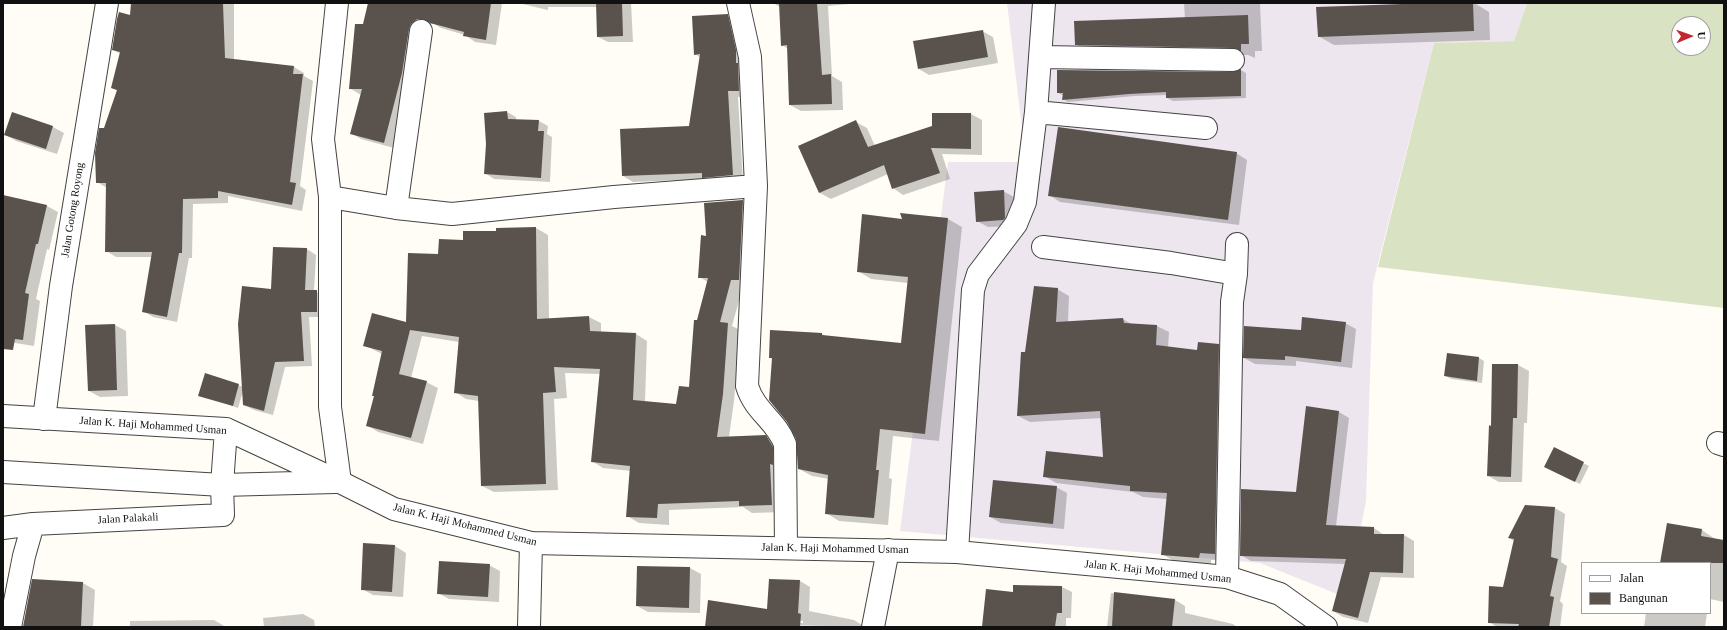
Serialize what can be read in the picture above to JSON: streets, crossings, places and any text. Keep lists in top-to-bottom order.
{
  "streets": {
    "street": ["Jalan Gotong Royong", "Jalan K. Haji Mohammed Usman", "Jalan Palakali"]
  },
  "crossings": [
    ["Jalan Gotong Royong", "Jalan K. Haji Mohammed Usman"],
    ["Jalan K. Haji Mohammed Usman", "Jalan Palakali"]
  ],
  "legend": ["Jalan", "Bangunan"],
  "north": "right"
}
